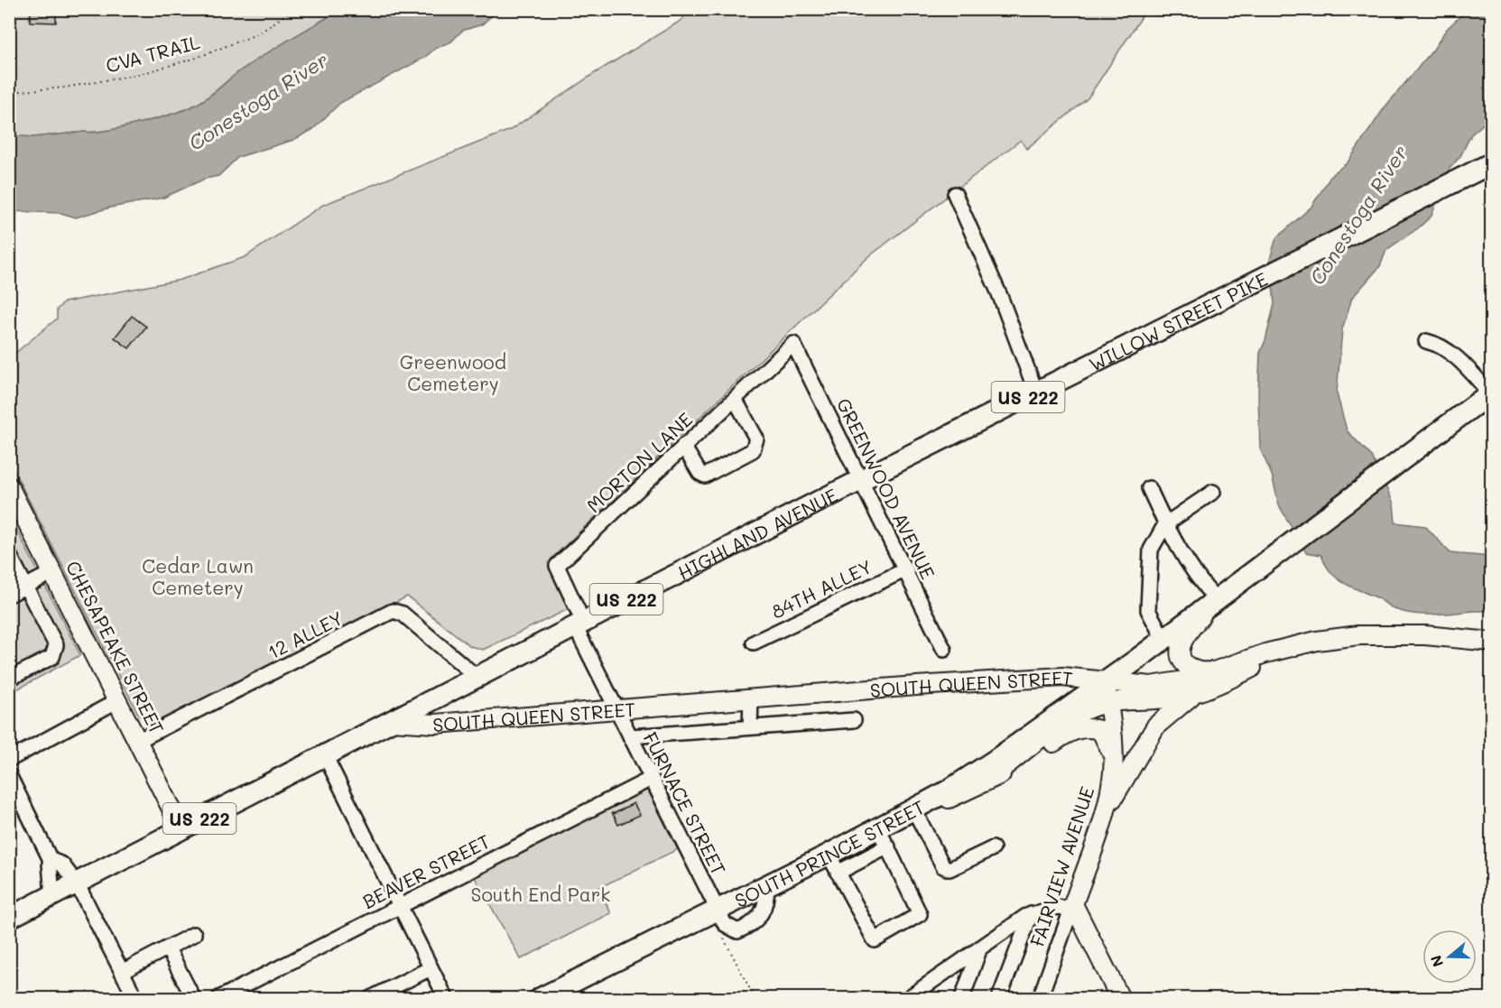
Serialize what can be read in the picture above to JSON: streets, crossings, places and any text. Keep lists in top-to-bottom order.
{
  "streets": {
    "highway": [
      "WILLOW STREET PIKE",
      "US 222",
      "HIGHLAND AVENUE",
      "SOUTH PRINCE STREET"
    ],
    "main road": ["CHESAPEAKE STREET", "SOUTH QUEEN STREET", "FAIRVIEW AVENUE"],
    "street": [
      "MORTON LANE",
      "GREENWOOD AVENUE",
      "84TH ALLEY",
      "12 ALLEY",
      "FURNACE STREET",
      "BEAVER STREET"
    ],
    "path": ["CVA TRAIL"]
  },
  "crossings": [
    ["WILLOW STREET PIKE", "GREENWOOD AVENUE"],
    ["WILLOW STREET PIKE", "HIGHLAND AVENUE"],
    ["US 222", "HIGHLAND AVENUE"],
    ["US 222", "CHESAPEAKE STREET"],
    ["US 222", "SOUTH QUEEN STREET"],
    ["MORTON LANE", "GREENWOOD AVENUE"],
    ["MORTON LANE", "HIGHLAND AVENUE"],
    ["MORTON LANE", "FURNACE STREET"],
    ["GREENWOOD AVENUE", "HIGHLAND AVENUE"],
    ["GREENWOOD AVENUE", "84TH ALLEY"],
    ["HIGHLAND AVENUE", "12 ALLEY"],
    ["HIGHLAND AVENUE", "SOUTH QUEEN STREET"],
    ["HIGHLAND AVENUE", "FURNACE STREET"],
    ["12 ALLEY", "CHESAPEAKE STREET"],
    ["SOUTH QUEEN STREET", "FURNACE STREET"],
    ["SOUTH QUEEN STREET", "SOUTH PRINCE STREET"],
    ["SOUTH QUEEN STREET", "FAIRVIEW AVENUE"],
    ["FURNACE STREET", "SOUTH PRINCE STREET"],
    ["FURNACE STREET", "BEAVER STREET"],
    ["SOUTH PRINCE STREET", "FAIRVIEW AVENUE"]
  ],
  "water": ["Conestoga River"],
  "parks": ["Greenwood Cemetery", "Cedar Lawn Cemetery", "South End Park"],
  "north": "left"
}
